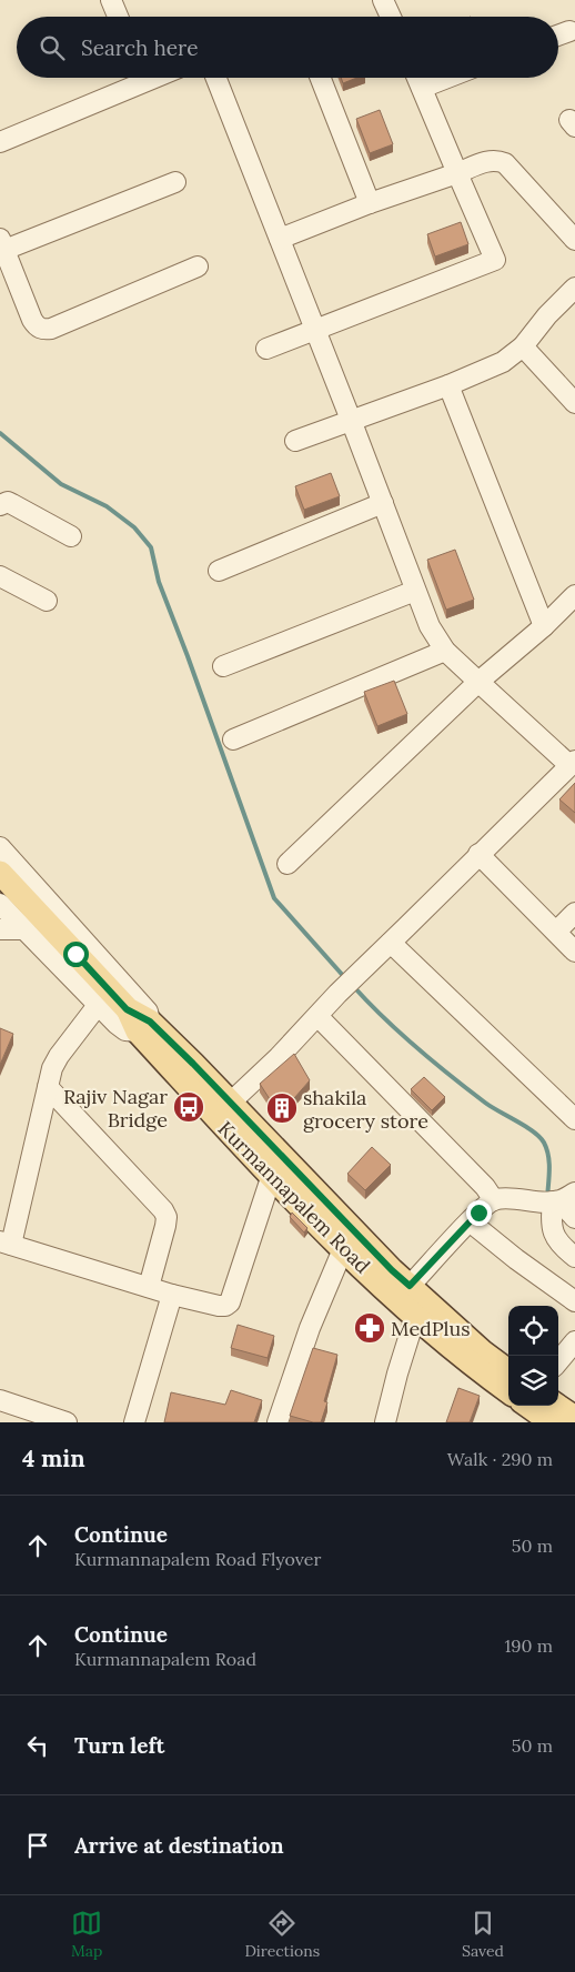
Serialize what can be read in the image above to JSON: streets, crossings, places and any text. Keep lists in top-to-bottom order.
{
  "streets": {
    "main road": ["Kurmannapalem Road"]
  },
  "places": {
    "bus stop": ["Rajiv Nagar Bridge"],
    "building": ["shakila grocery store"],
    "pharmacy": ["MedPlus"]
  },
  "page": {
    "search": "Search here",
    "heading": ["4 min", "Walk · 290 m"],
    "list": [
      ["Continue", "Kurmannapalem Road Flyover", "50 m"],
      ["Continue", "Kurmannapalem Road", "190 m"],
      ["Turn left", "50 m"],
      "Arrive at destination"
    ],
    "nav": ["Map", "Directions", "Saved"]
  }
}
